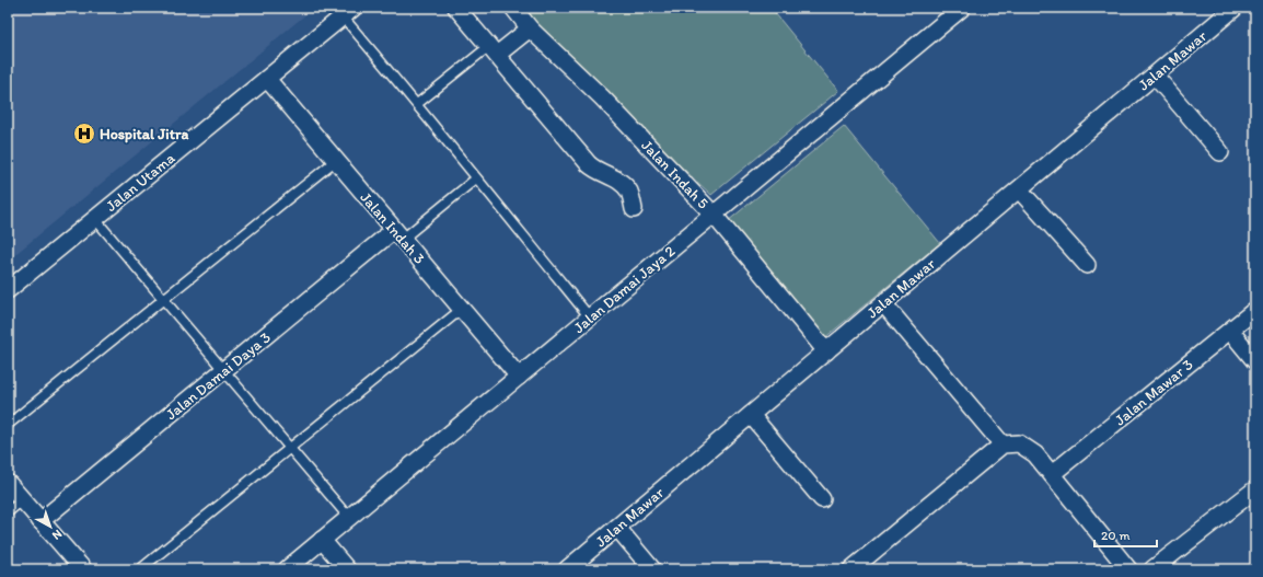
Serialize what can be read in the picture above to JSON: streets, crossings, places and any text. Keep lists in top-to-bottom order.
{
  "streets": {
    "street": [
      "Jalan Mawar",
      "Jalan Indah 5",
      "Jalan Utama",
      "Jalan Indah 3",
      "Jalan Damai Jaya 2",
      "Jalan Damai Daya 3",
      "Jalan Mawar 3"
    ]
  },
  "crossings": [
    ["Jalan Mawar", "Jalan Indah 5"],
    ["Jalan Indah 5", "Jalan Damai Jaya 2"],
    ["Jalan Utama", "Jalan Indah 3"],
    ["Jalan Indah 3", "Jalan Damai Jaya 2"],
    ["Jalan Indah 3", "Jalan Damai Daya 3"]
  ],
  "places": {
    "hospital": ["Hospital Jitra"]
  },
  "scale_bar": "20 m",
  "north": "bottom right"
}
